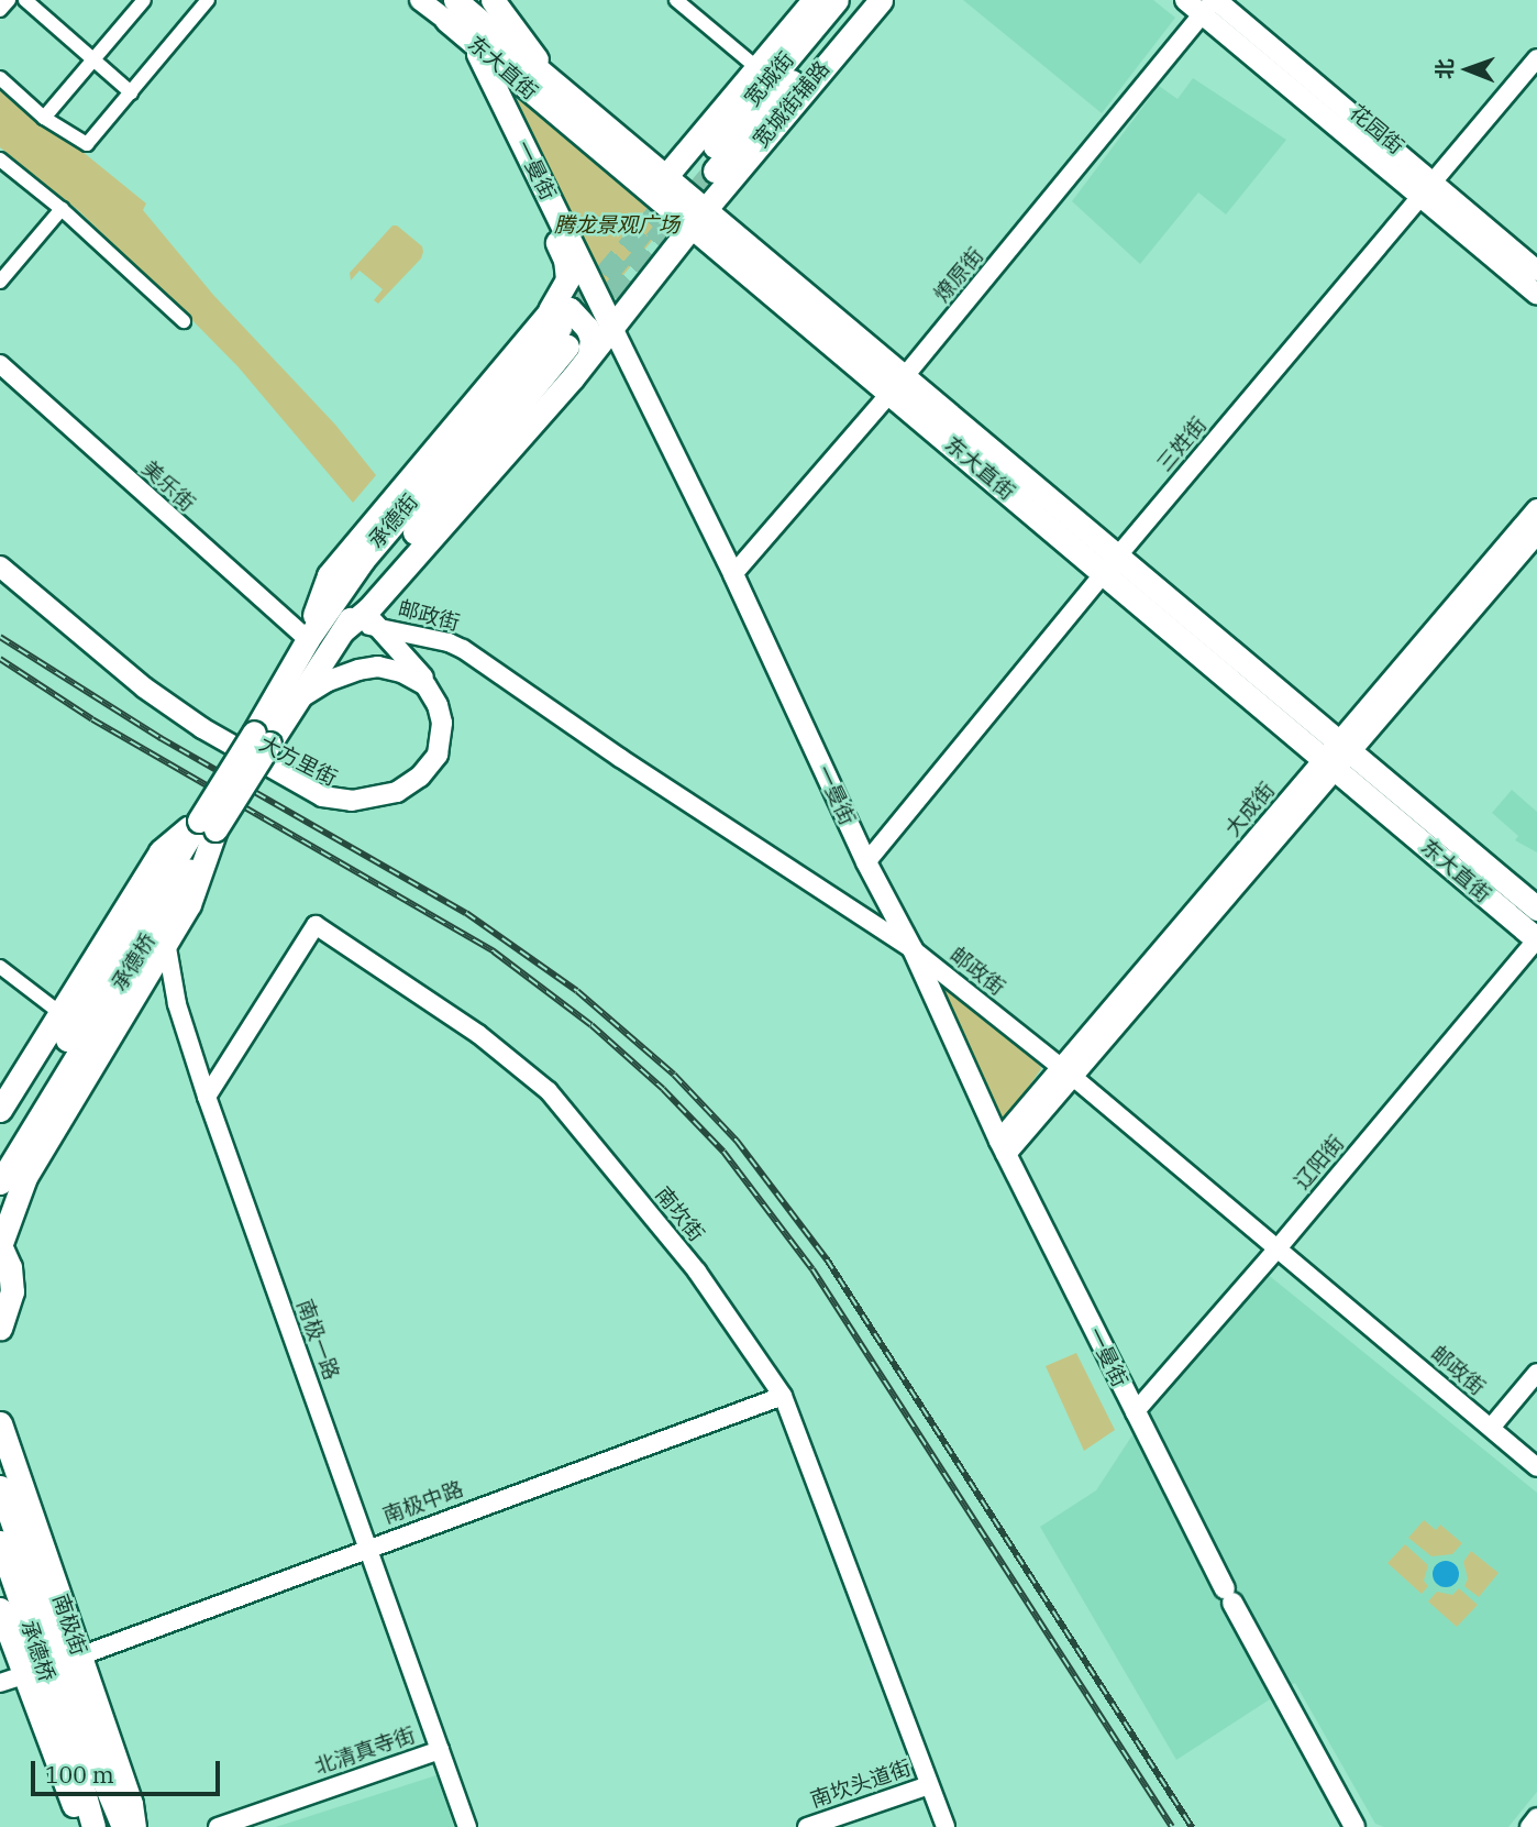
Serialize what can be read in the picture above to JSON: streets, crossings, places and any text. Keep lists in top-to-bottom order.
{
  "streets": {
    "main road": [
      "东大直街",
      "宽城街",
      "宽城街辅路",
      "花园街",
      "一曼街",
      "承德街",
      "大方里街",
      "大成街",
      "承德桥",
      "南极街"
    ],
    "street": [
      "燎原街",
      "三姓街",
      "美乐街",
      "邮政街",
      "辽阳街",
      "南坎街",
      "南极一路",
      "南极中路",
      "北清真寺街",
      "南坎头道街"
    ]
  },
  "crossings": [
    ["东大直街", "宽城街辅路"],
    ["东大直街", "一曼街"],
    ["东大直街", "燎原街"],
    ["东大直街", "三姓街"],
    ["东大直街", "大成街"],
    ["东大直街", "辽阳街"],
    ["宽城街辅路", "一曼街"],
    ["宽城街辅路", "承德街"],
    ["花园街", "燎原街"],
    ["花园街", "三姓街"],
    ["一曼街", "燎原街"],
    ["一曼街", "三姓街"],
    ["一曼街", "承德街"],
    ["一曼街", "邮政街"],
    ["一曼街", "大成街"],
    ["一曼街", "辽阳街"],
    ["美乐街", "承德街"],
    ["承德街", "大方里街"],
    ["承德街", "承德桥"],
    ["邮政街", "大方里街"],
    ["邮政街", "大成街"],
    ["邮政街", "辽阳街"],
    ["南坎街", "南极一路"],
    ["南坎街", "南极中路"],
    ["南坎街", "南坎头道街"],
    ["南极一路", "南极中路"],
    ["南极一路", "北清真寺街"],
    ["南极中路", "南极街"]
  ],
  "parks": ["腾龙景观广场"],
  "scale_bar": "100 m",
  "north": "left"
}
